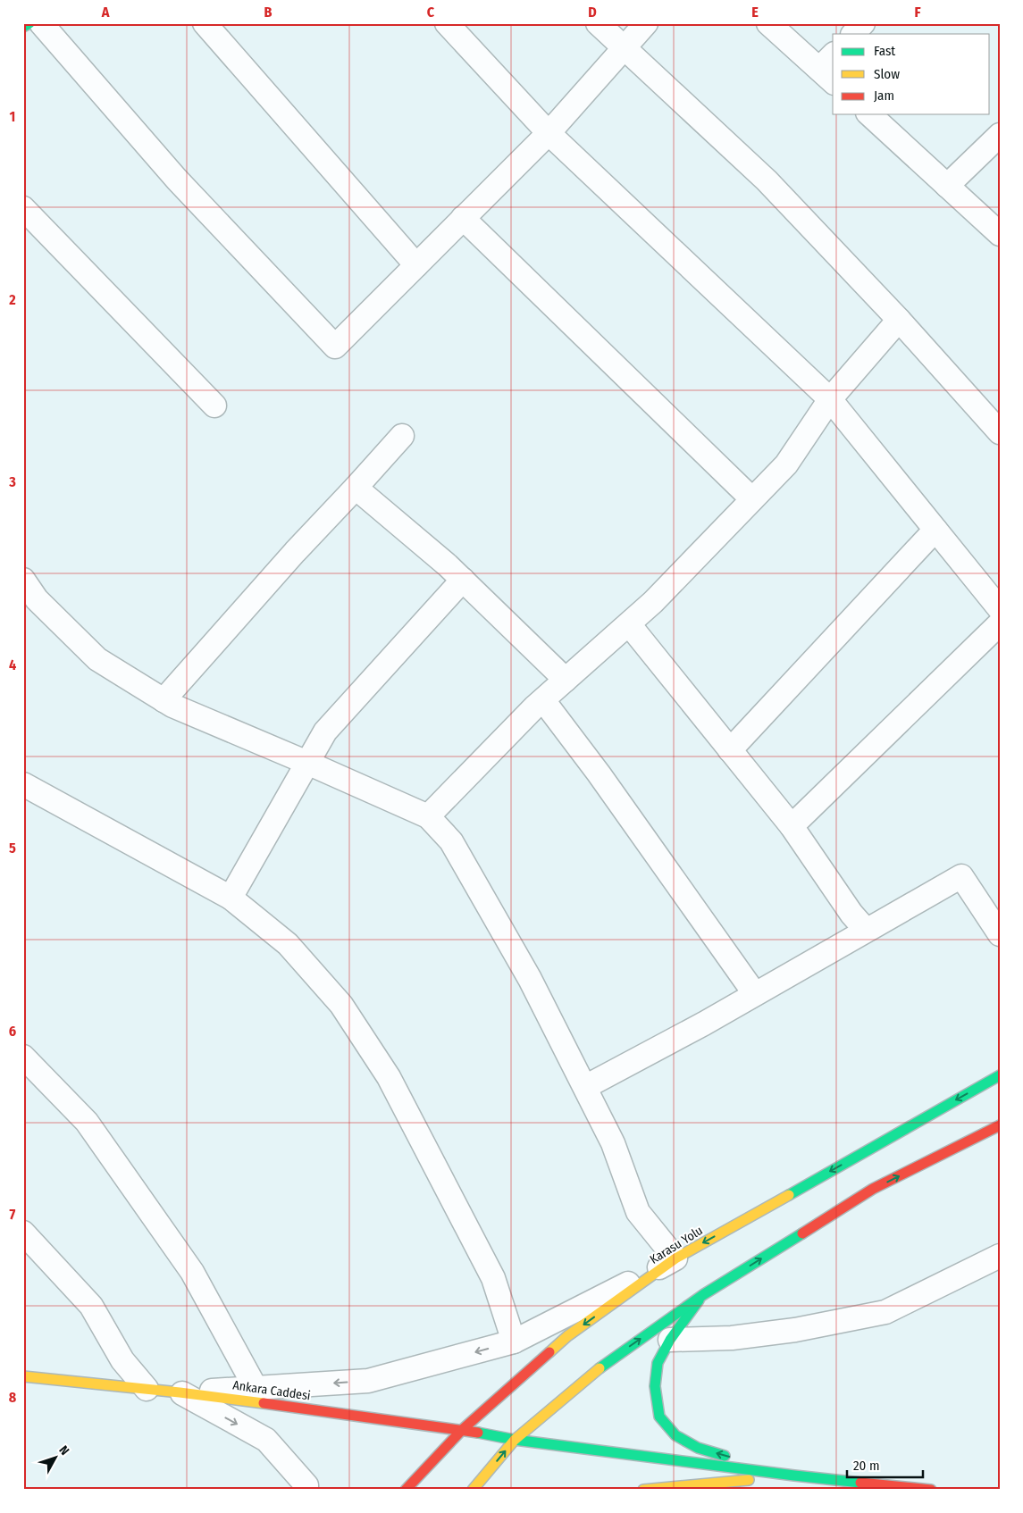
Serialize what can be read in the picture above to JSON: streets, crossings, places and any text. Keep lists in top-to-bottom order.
{
  "streets": {
    "main road": ["Karasu Yolu", "Ankara Caddesi"]
  },
  "crossings": [
    ["Karasu Yolu", "Ankara Caddesi"]
  ],
  "legend": ["Fast", "Slow", "Jam"],
  "scale_bar": "20 m",
  "north": "top right",
  "grid": {
    "columns": [
      "A",
      "B",
      "C",
      "D",
      "E",
      "F"
    ],
    "rows": [
      "1",
      "2",
      "3",
      "4",
      "5",
      "6",
      "7",
      "8"
    ]
  }
}
